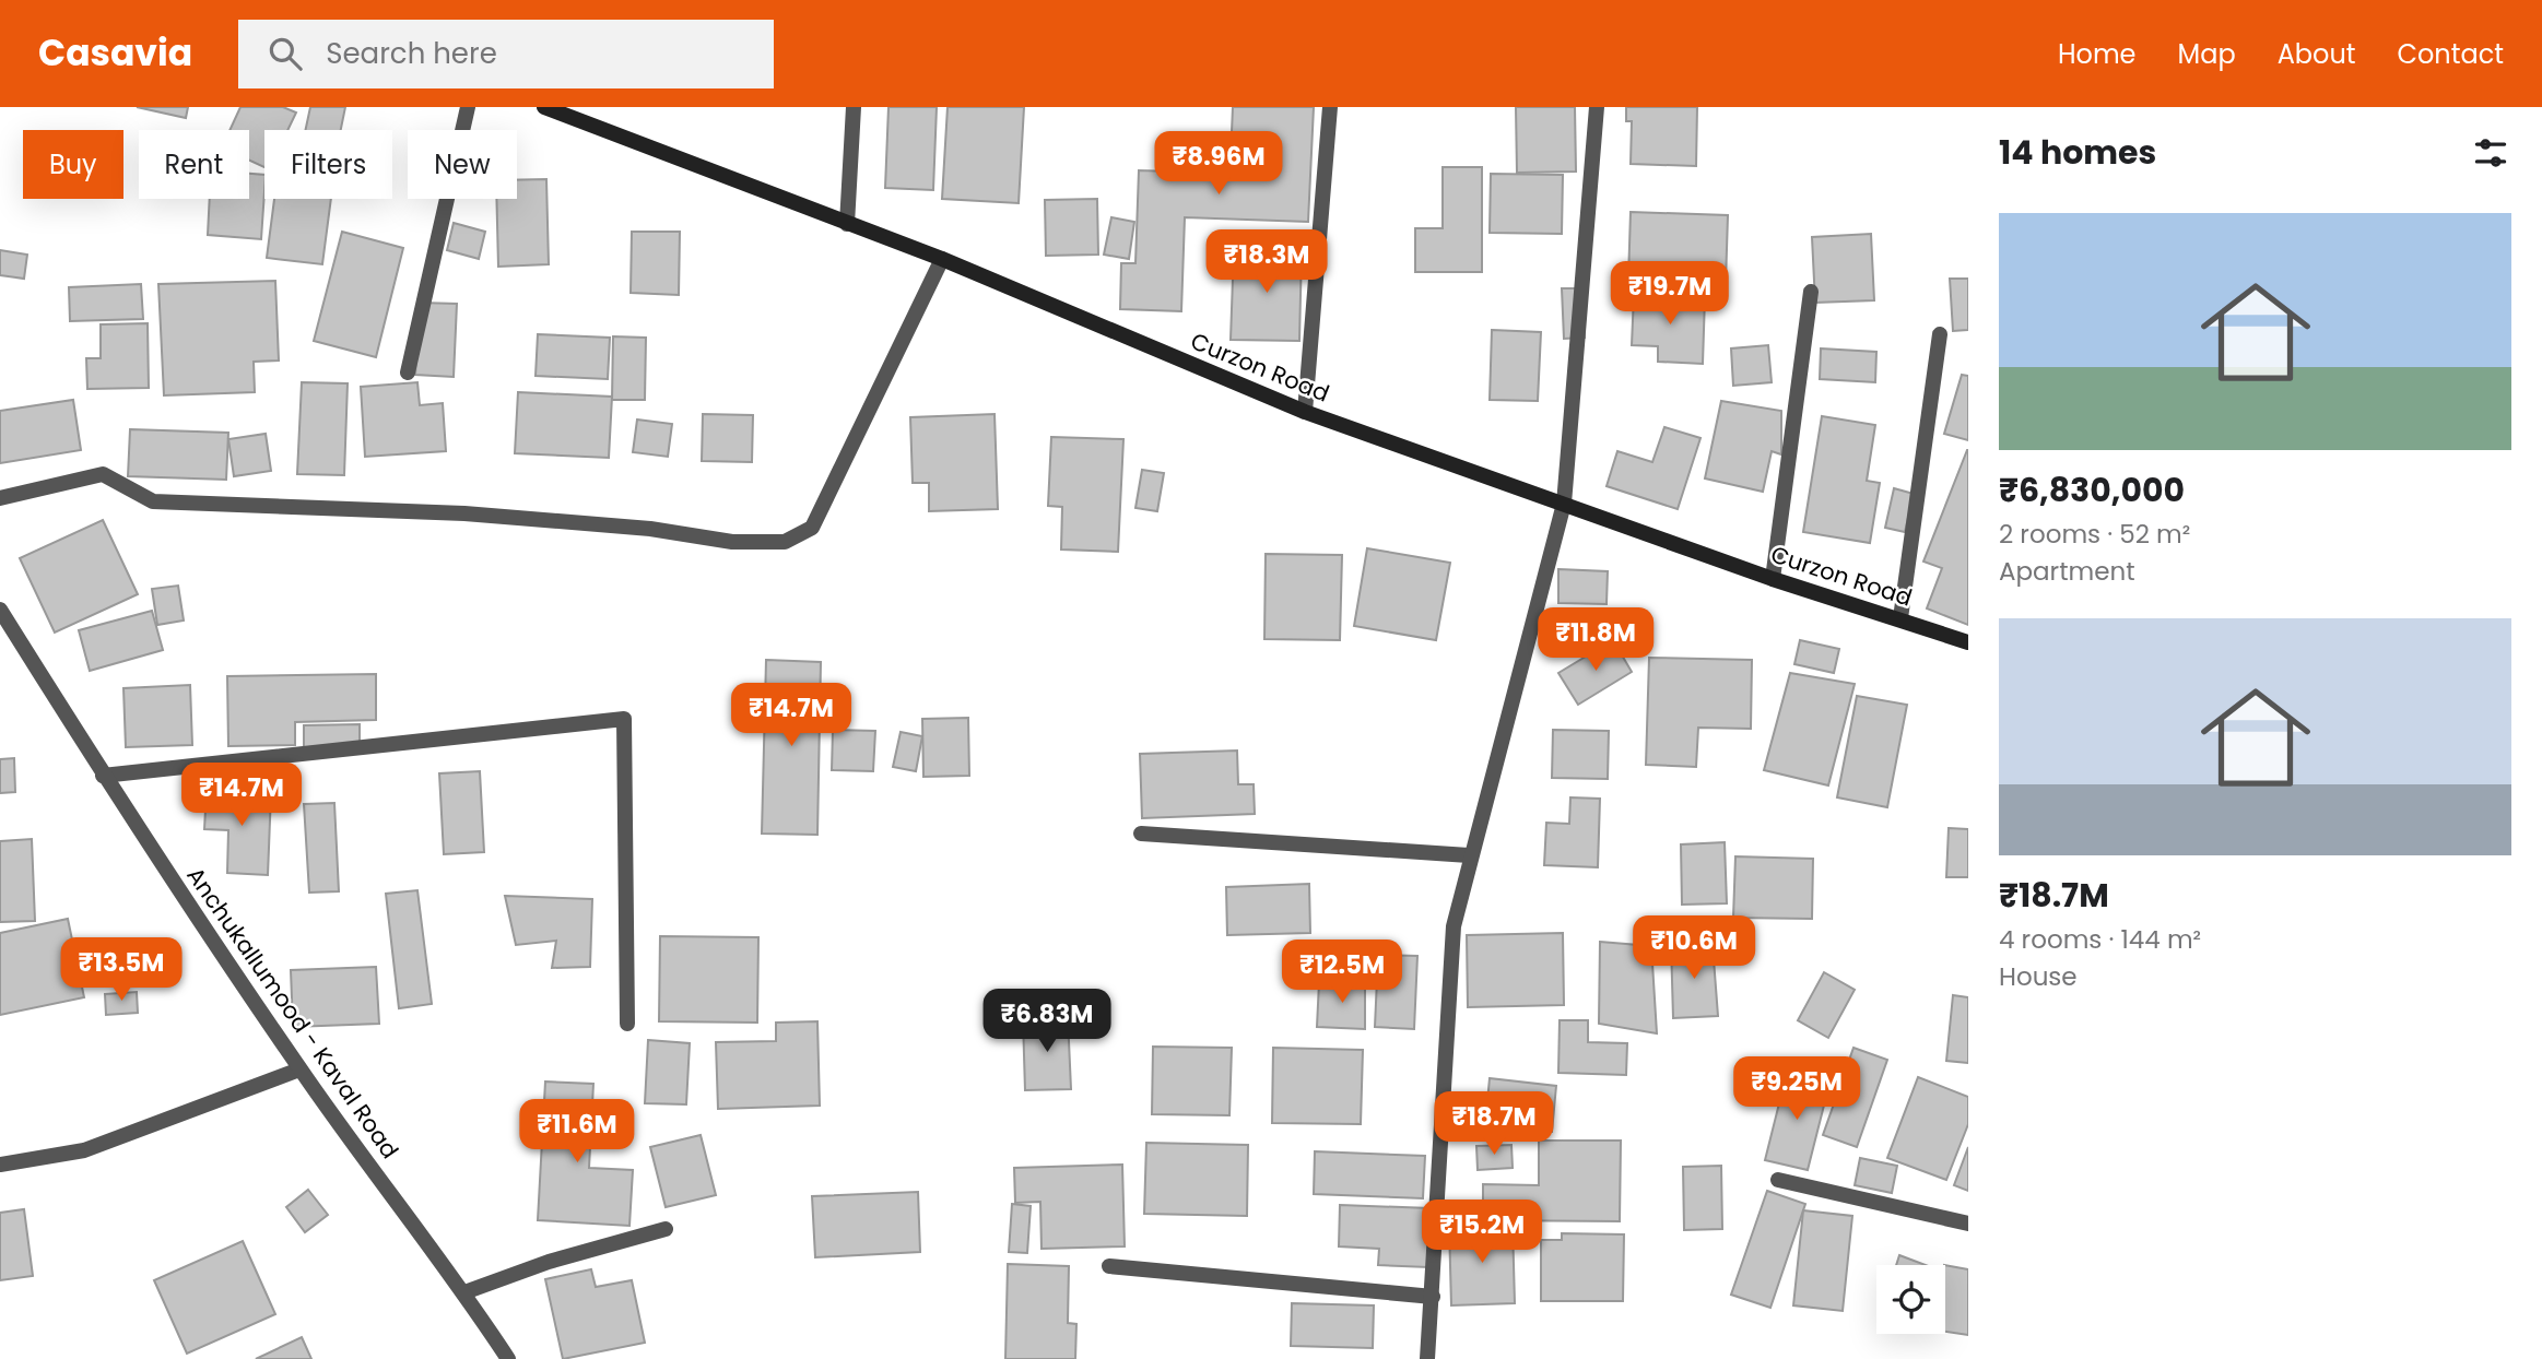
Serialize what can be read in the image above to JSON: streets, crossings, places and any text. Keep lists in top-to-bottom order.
{
  "streets": {
    "main road": ["Curzon Road"],
    "street": ["Anchukallumood - Kaval Road"]
  },
  "page": {
    "header": "Casavia",
    "search": "Search here",
    "nav": [
      "Home",
      "Map",
      "About",
      "Contact"
    ],
    "heading": "14 homes",
    "chip": [
      "Buy",
      "Rent",
      "Filters",
      "New"
    ],
    "price": [
      "₹8.96M",
      "₹18.3M",
      "₹19.7M",
      "₹11.8M",
      "₹14.7M",
      "₹14.7M",
      "₹10.6M",
      "₹13.5M",
      "₹12.5M",
      "₹6.83M",
      "₹9.25M",
      "₹18.7M",
      "₹11.6M",
      "₹15.2M"
    ],
    "list": [
      {
        "name": "₹6,830,000",
        "note": "2 rooms · 52 m² · Apartment"
      },
      {
        "name": "₹18.7M",
        "note": "4 rooms · 144 m² · House"
      }
    ]
  }
}
